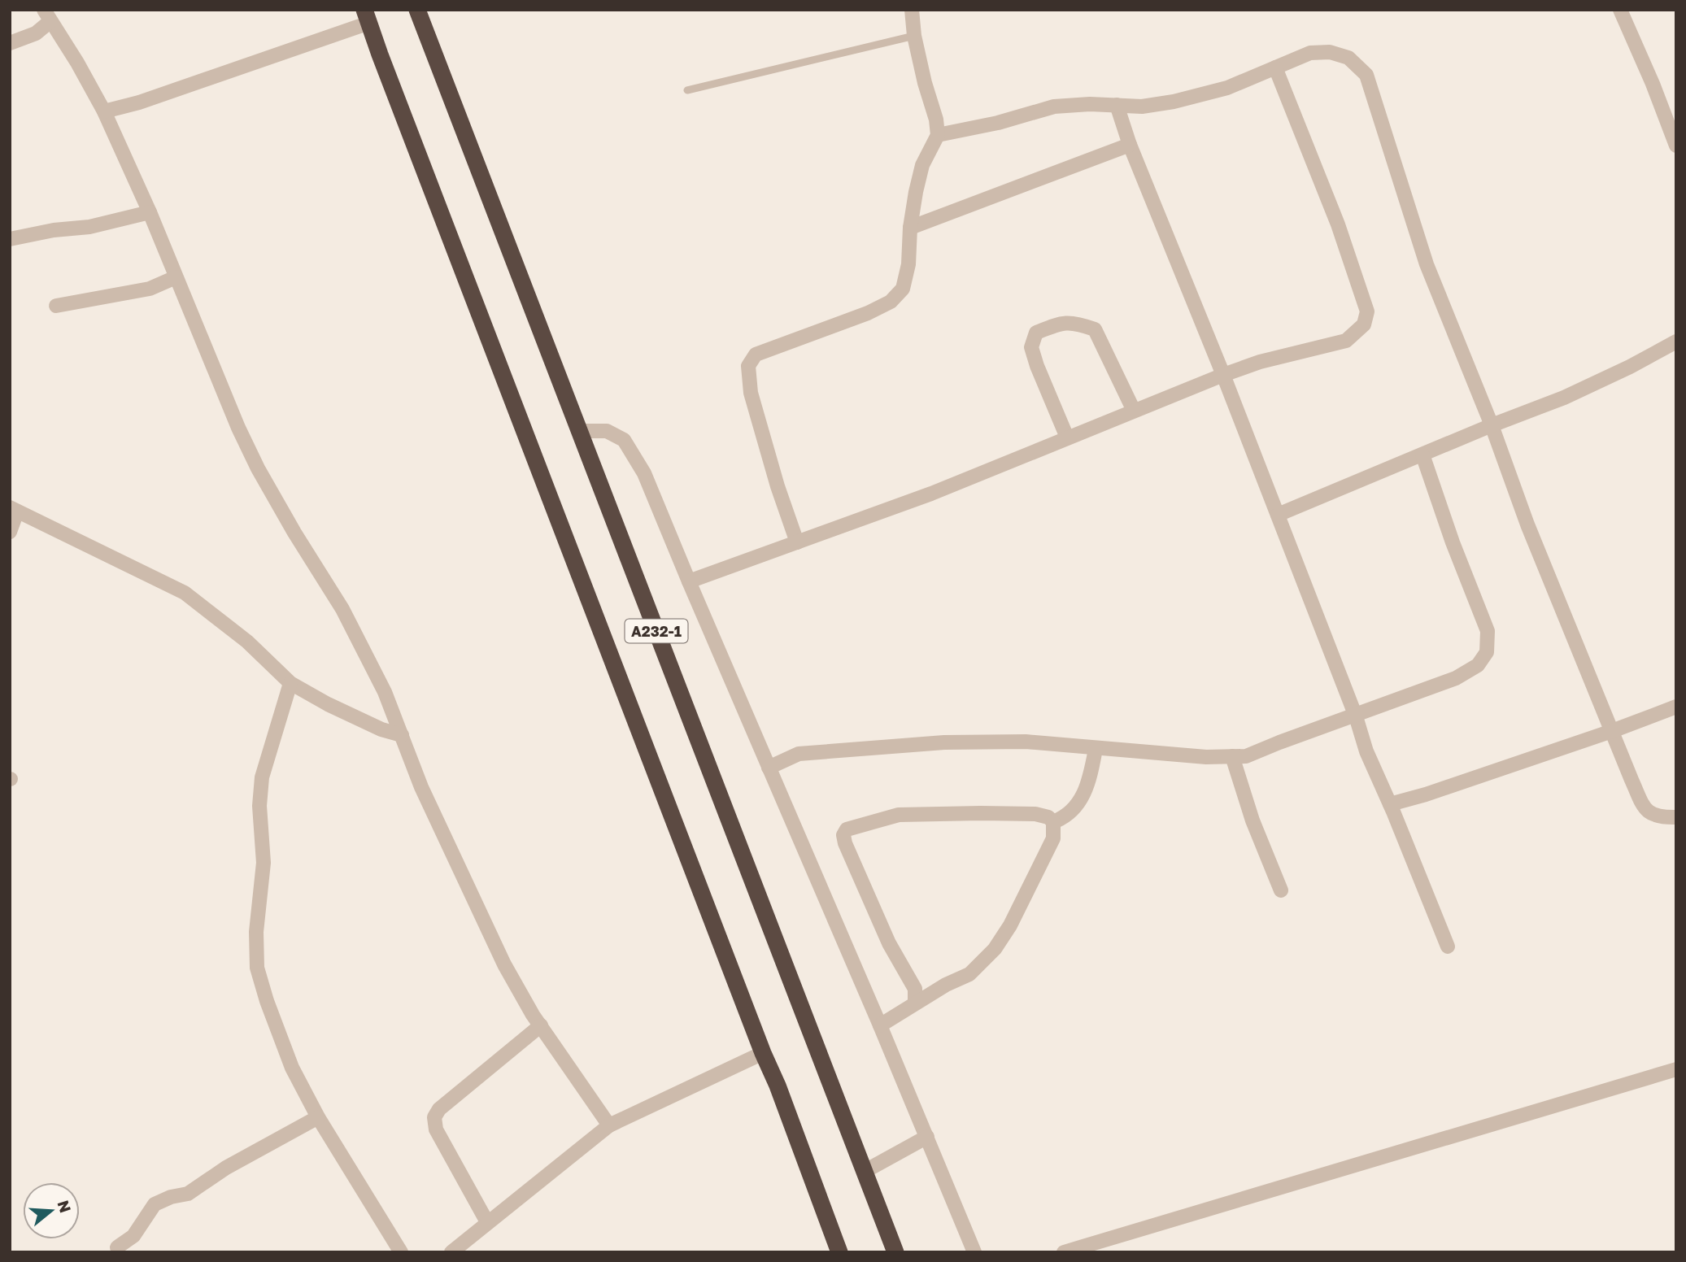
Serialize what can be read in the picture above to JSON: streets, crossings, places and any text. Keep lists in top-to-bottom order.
{
  "streets": {
    "highway": ["A232-1"]
  },
  "north": "right"
}
